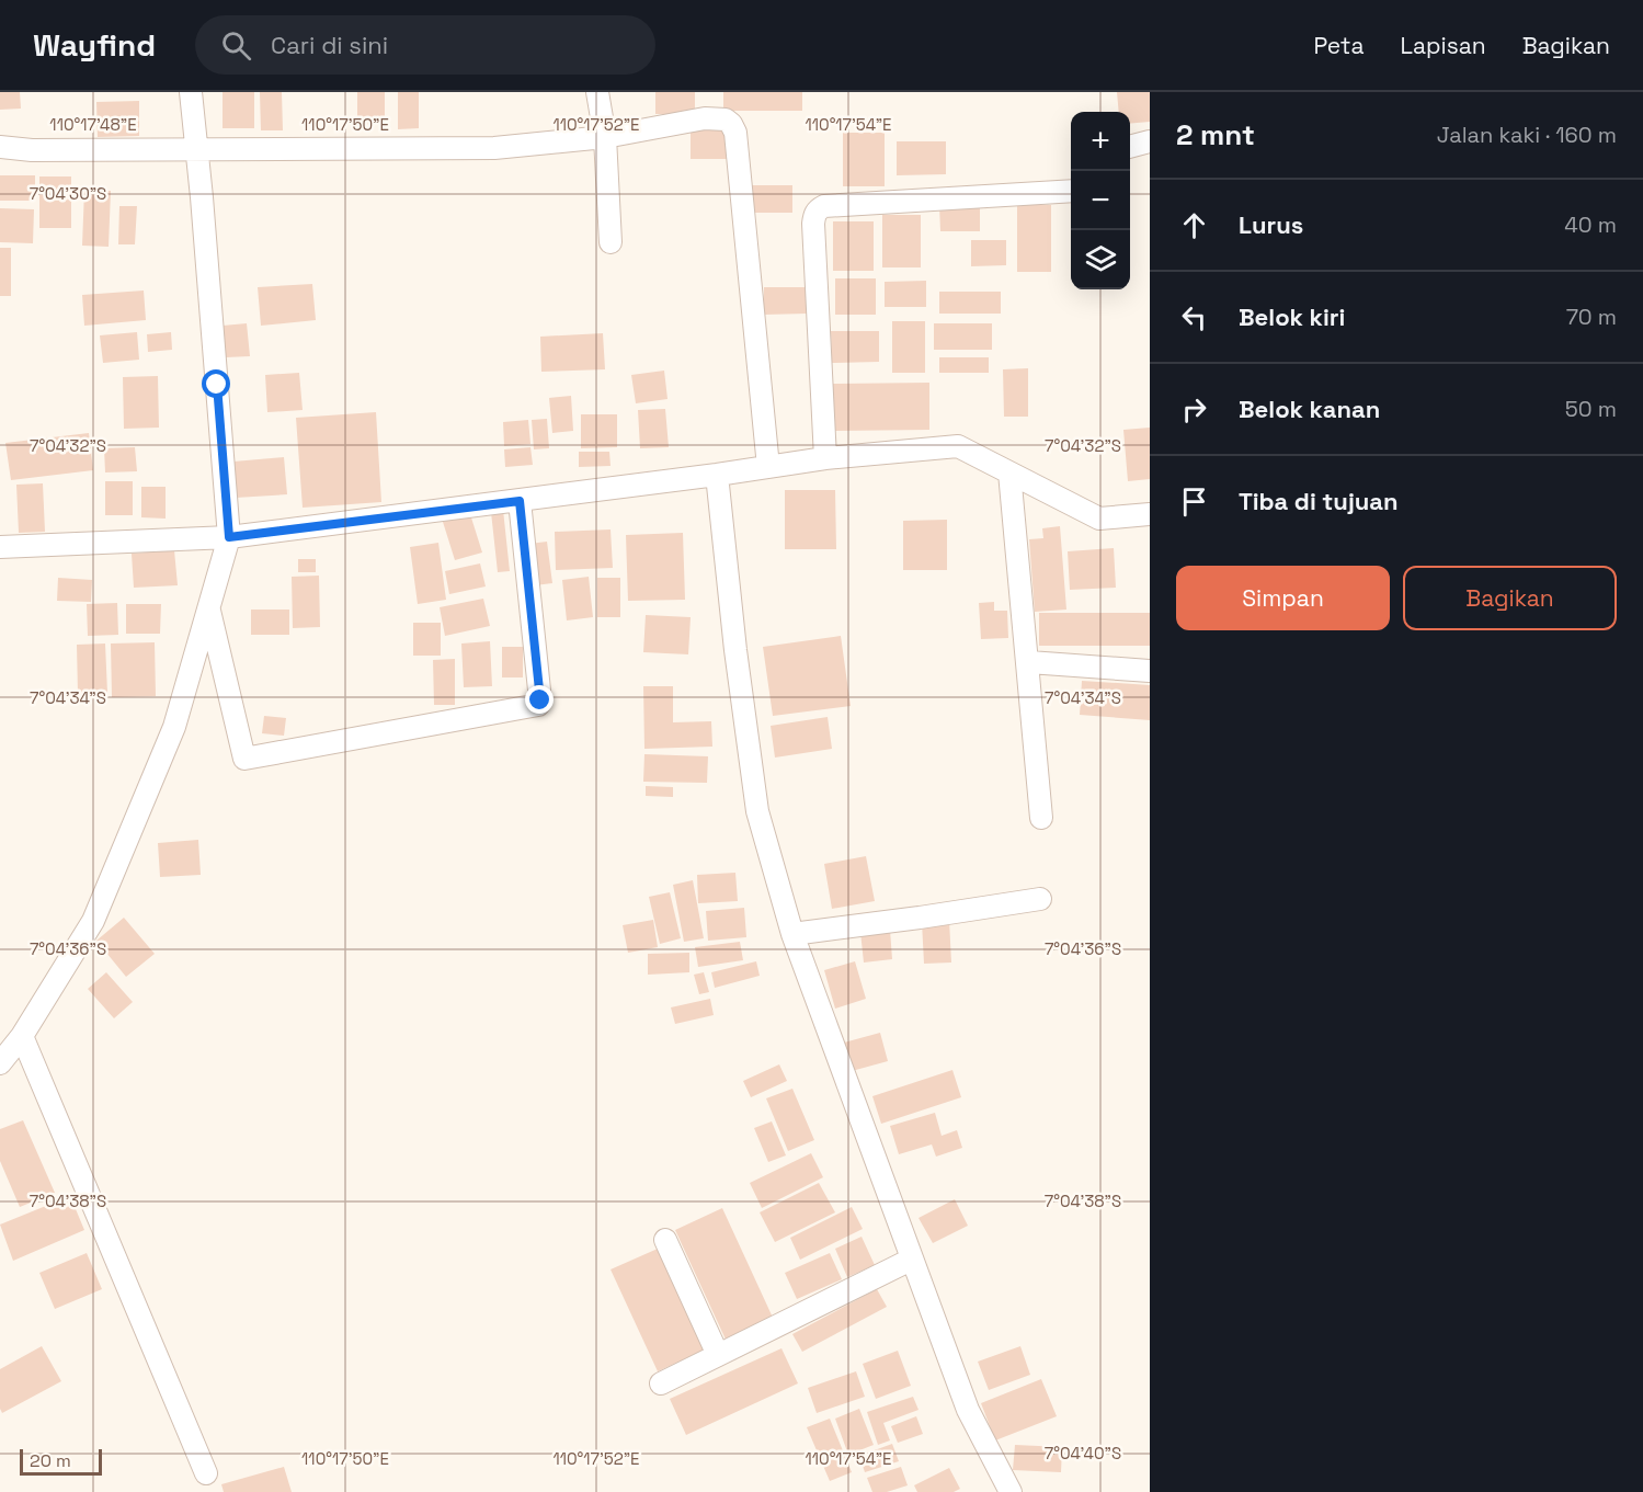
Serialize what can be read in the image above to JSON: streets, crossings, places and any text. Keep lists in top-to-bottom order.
{
  "scale_bar": "20 m",
  "page": {
    "header": "Wayfind",
    "search": "Cari di sini",
    "nav": ["Peta", "Lapisan", "Bagikan"],
    "heading": ["2 mnt", "Jalan kaki · 160 m"],
    "map_buttons": ["+", "−"],
    "list": [
      ["Lurus", "40 m"],
      ["Belok kiri", "70 m"],
      ["Belok kanan", "50 m"],
      "Tiba di tujuan"
    ],
    "buttons": ["Simpan", "Bagikan"],
    "scale": "20 m"
  },
  "coordinates": [
    "110°17'48\"E",
    "110°17'50\"E",
    "110°17'52\"E",
    "110°17'54\"E",
    "7°04'30\"S",
    "7°04'32\"S",
    "7°04'34\"S",
    "7°04'36\"S",
    "7°04'38\"S",
    "7°04'40\"S"
  ]
}
